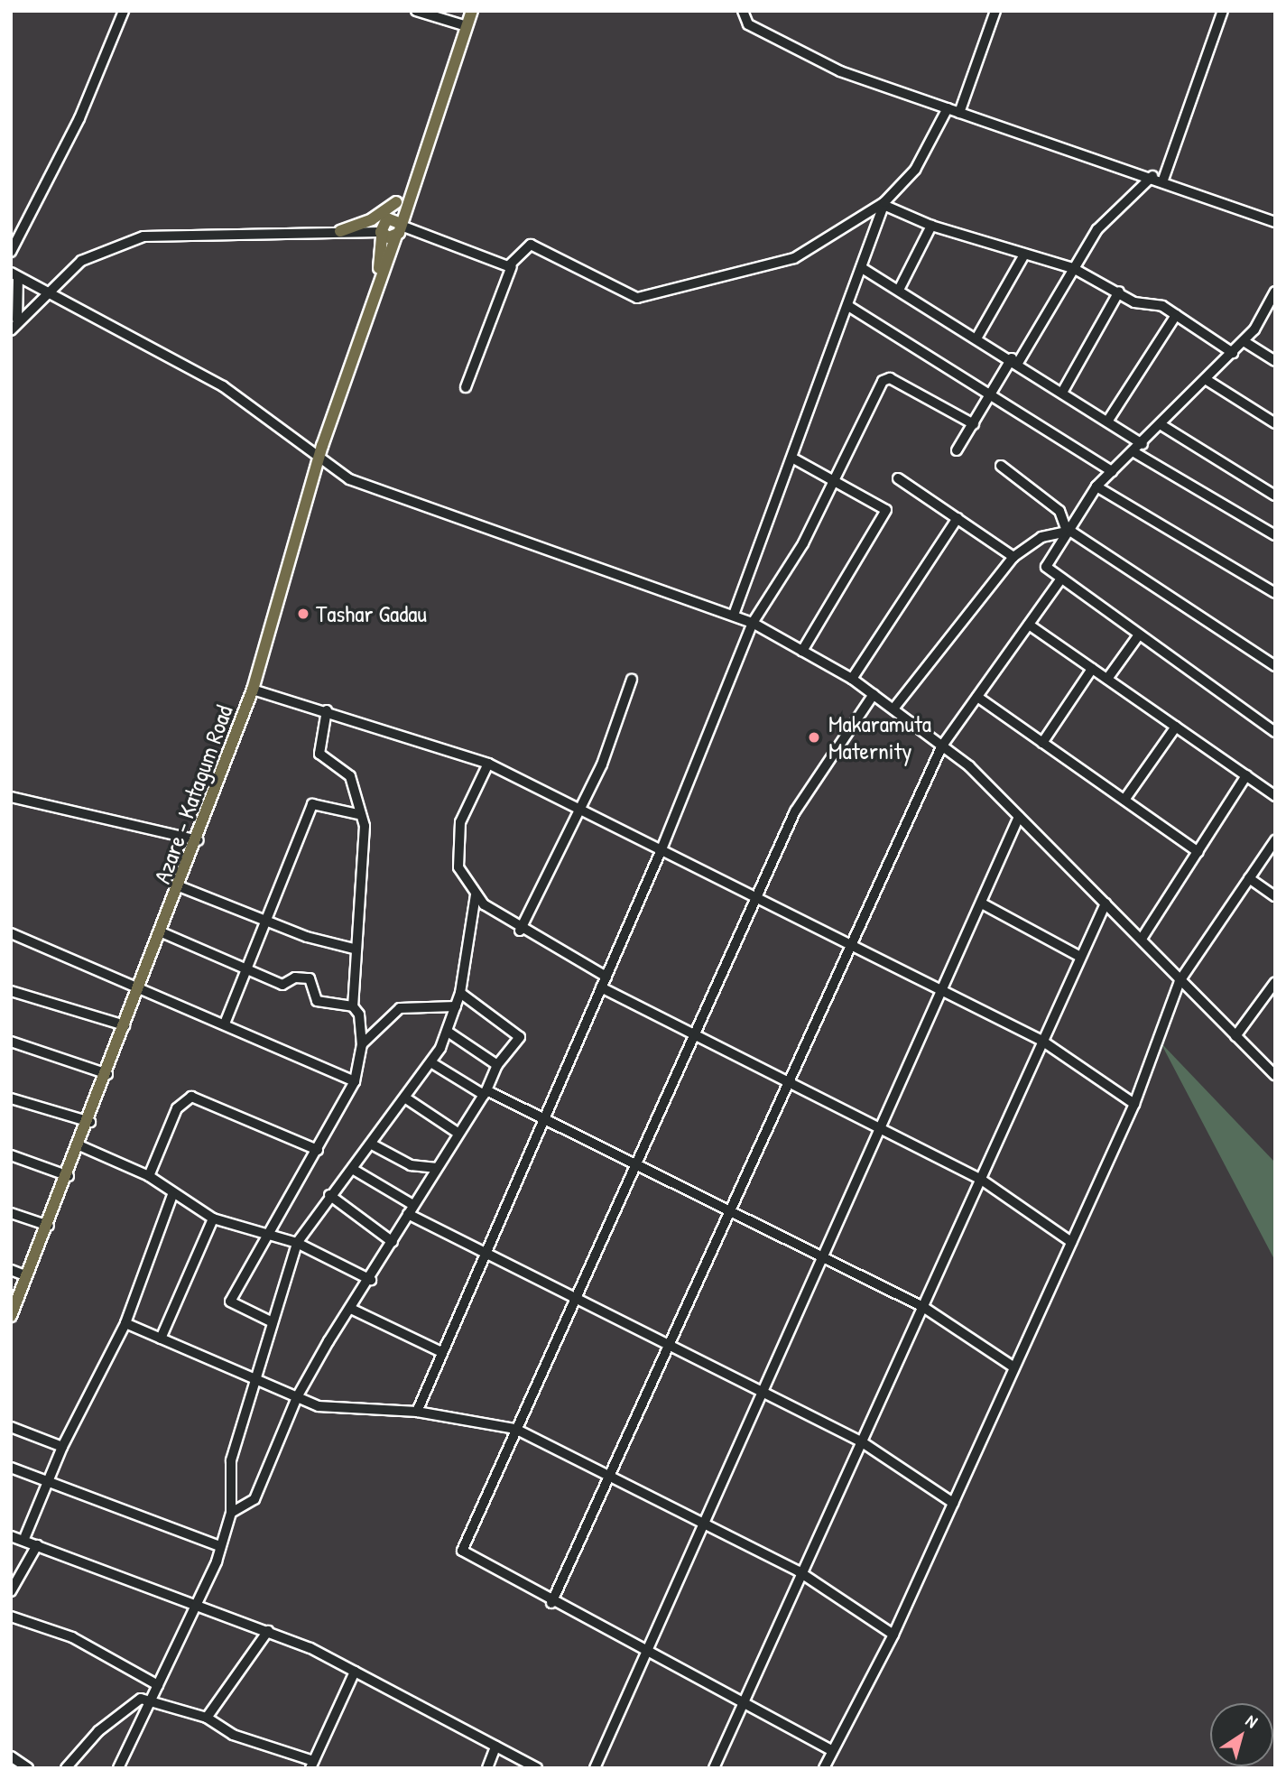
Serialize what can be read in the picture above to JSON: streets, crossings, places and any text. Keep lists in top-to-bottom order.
{
  "streets": {
    "main road": ["Azare - Katagum Road"]
  },
  "places": ["Tashar Gadau", "Makaramuta Maternity"],
  "north": "top right"
}
